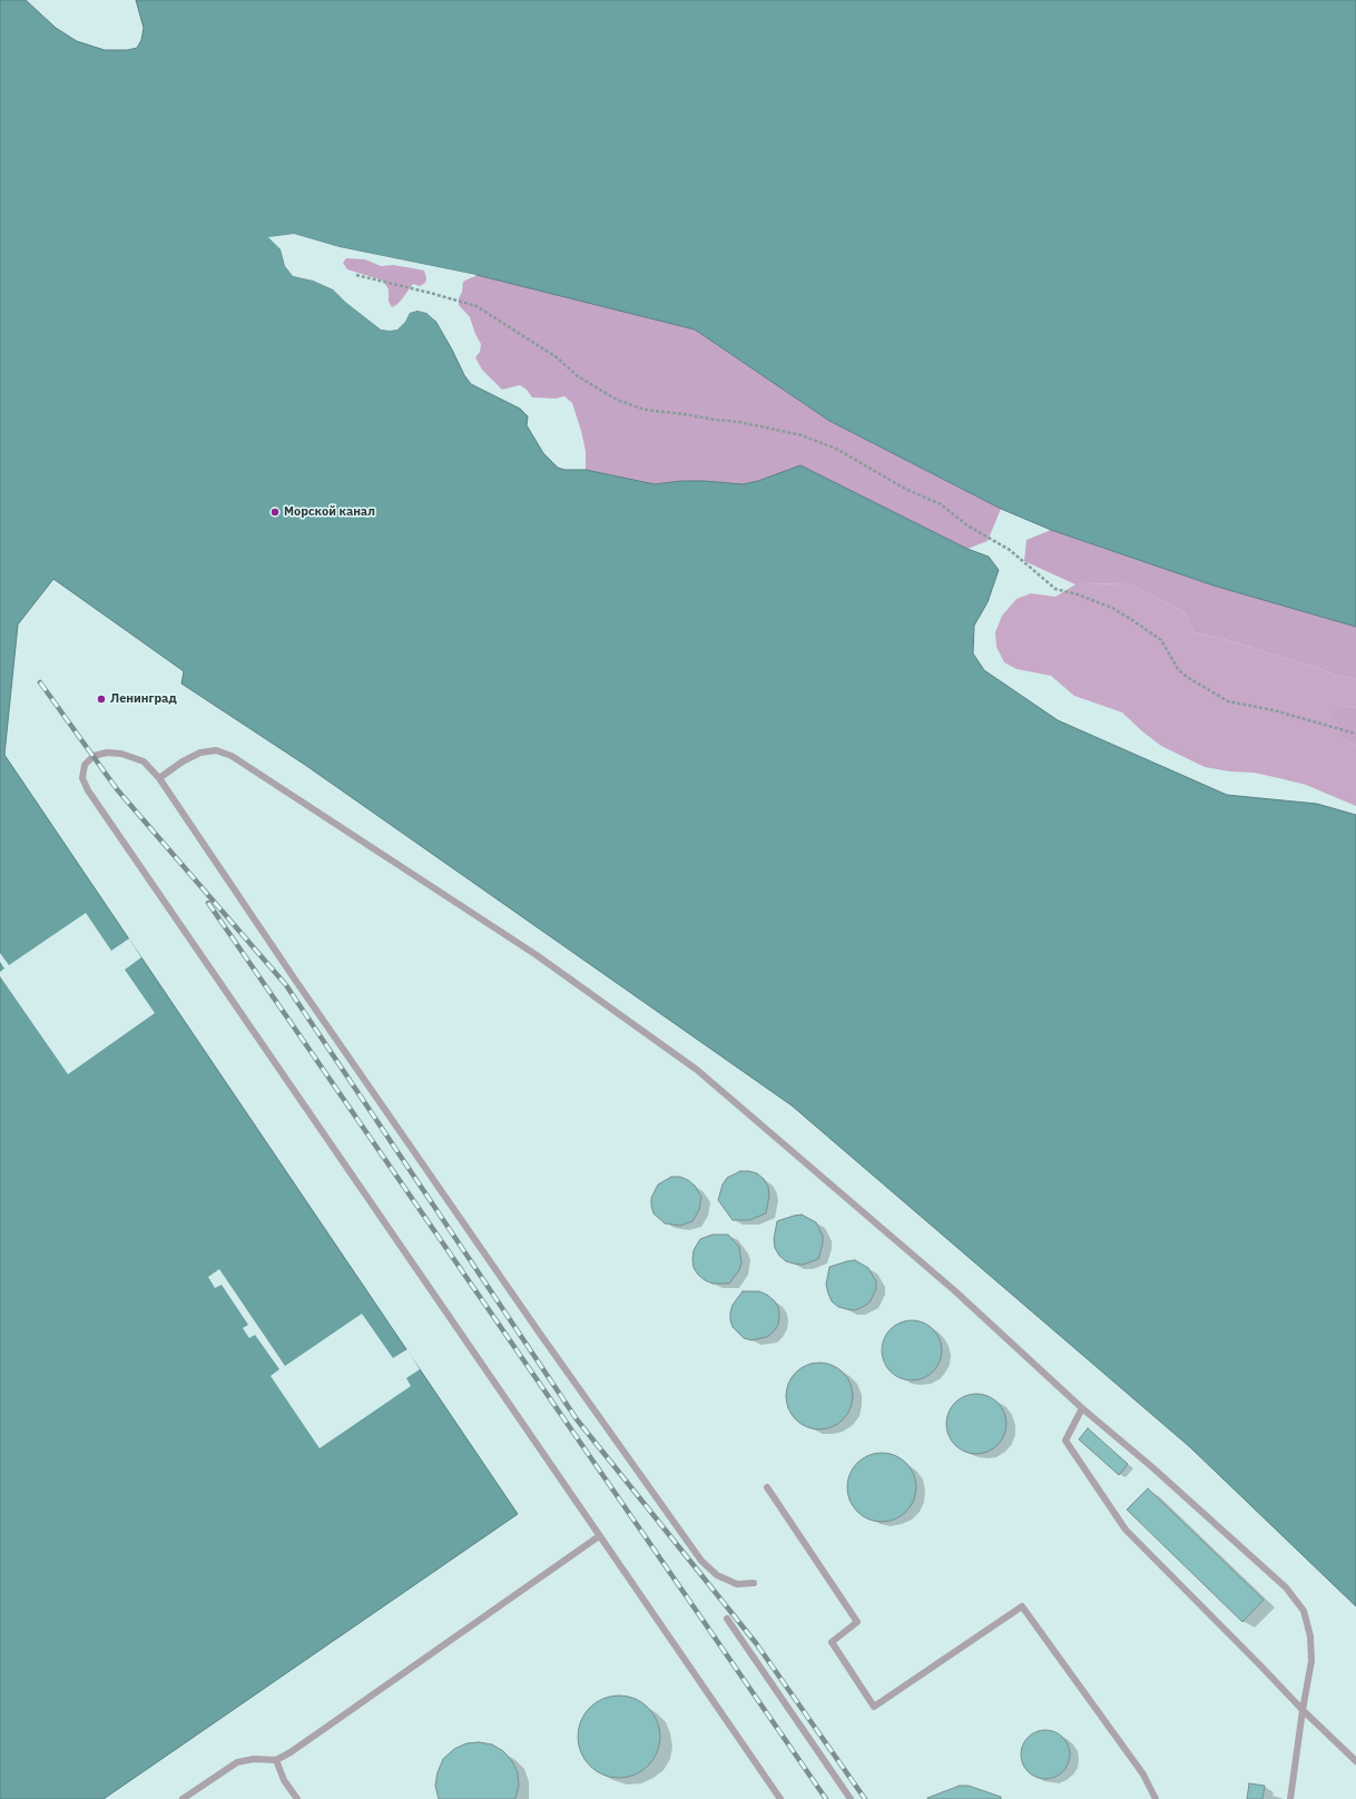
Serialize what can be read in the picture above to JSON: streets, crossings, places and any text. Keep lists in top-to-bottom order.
{
  "places": ["Морской канал", "Ленинград"]
}
